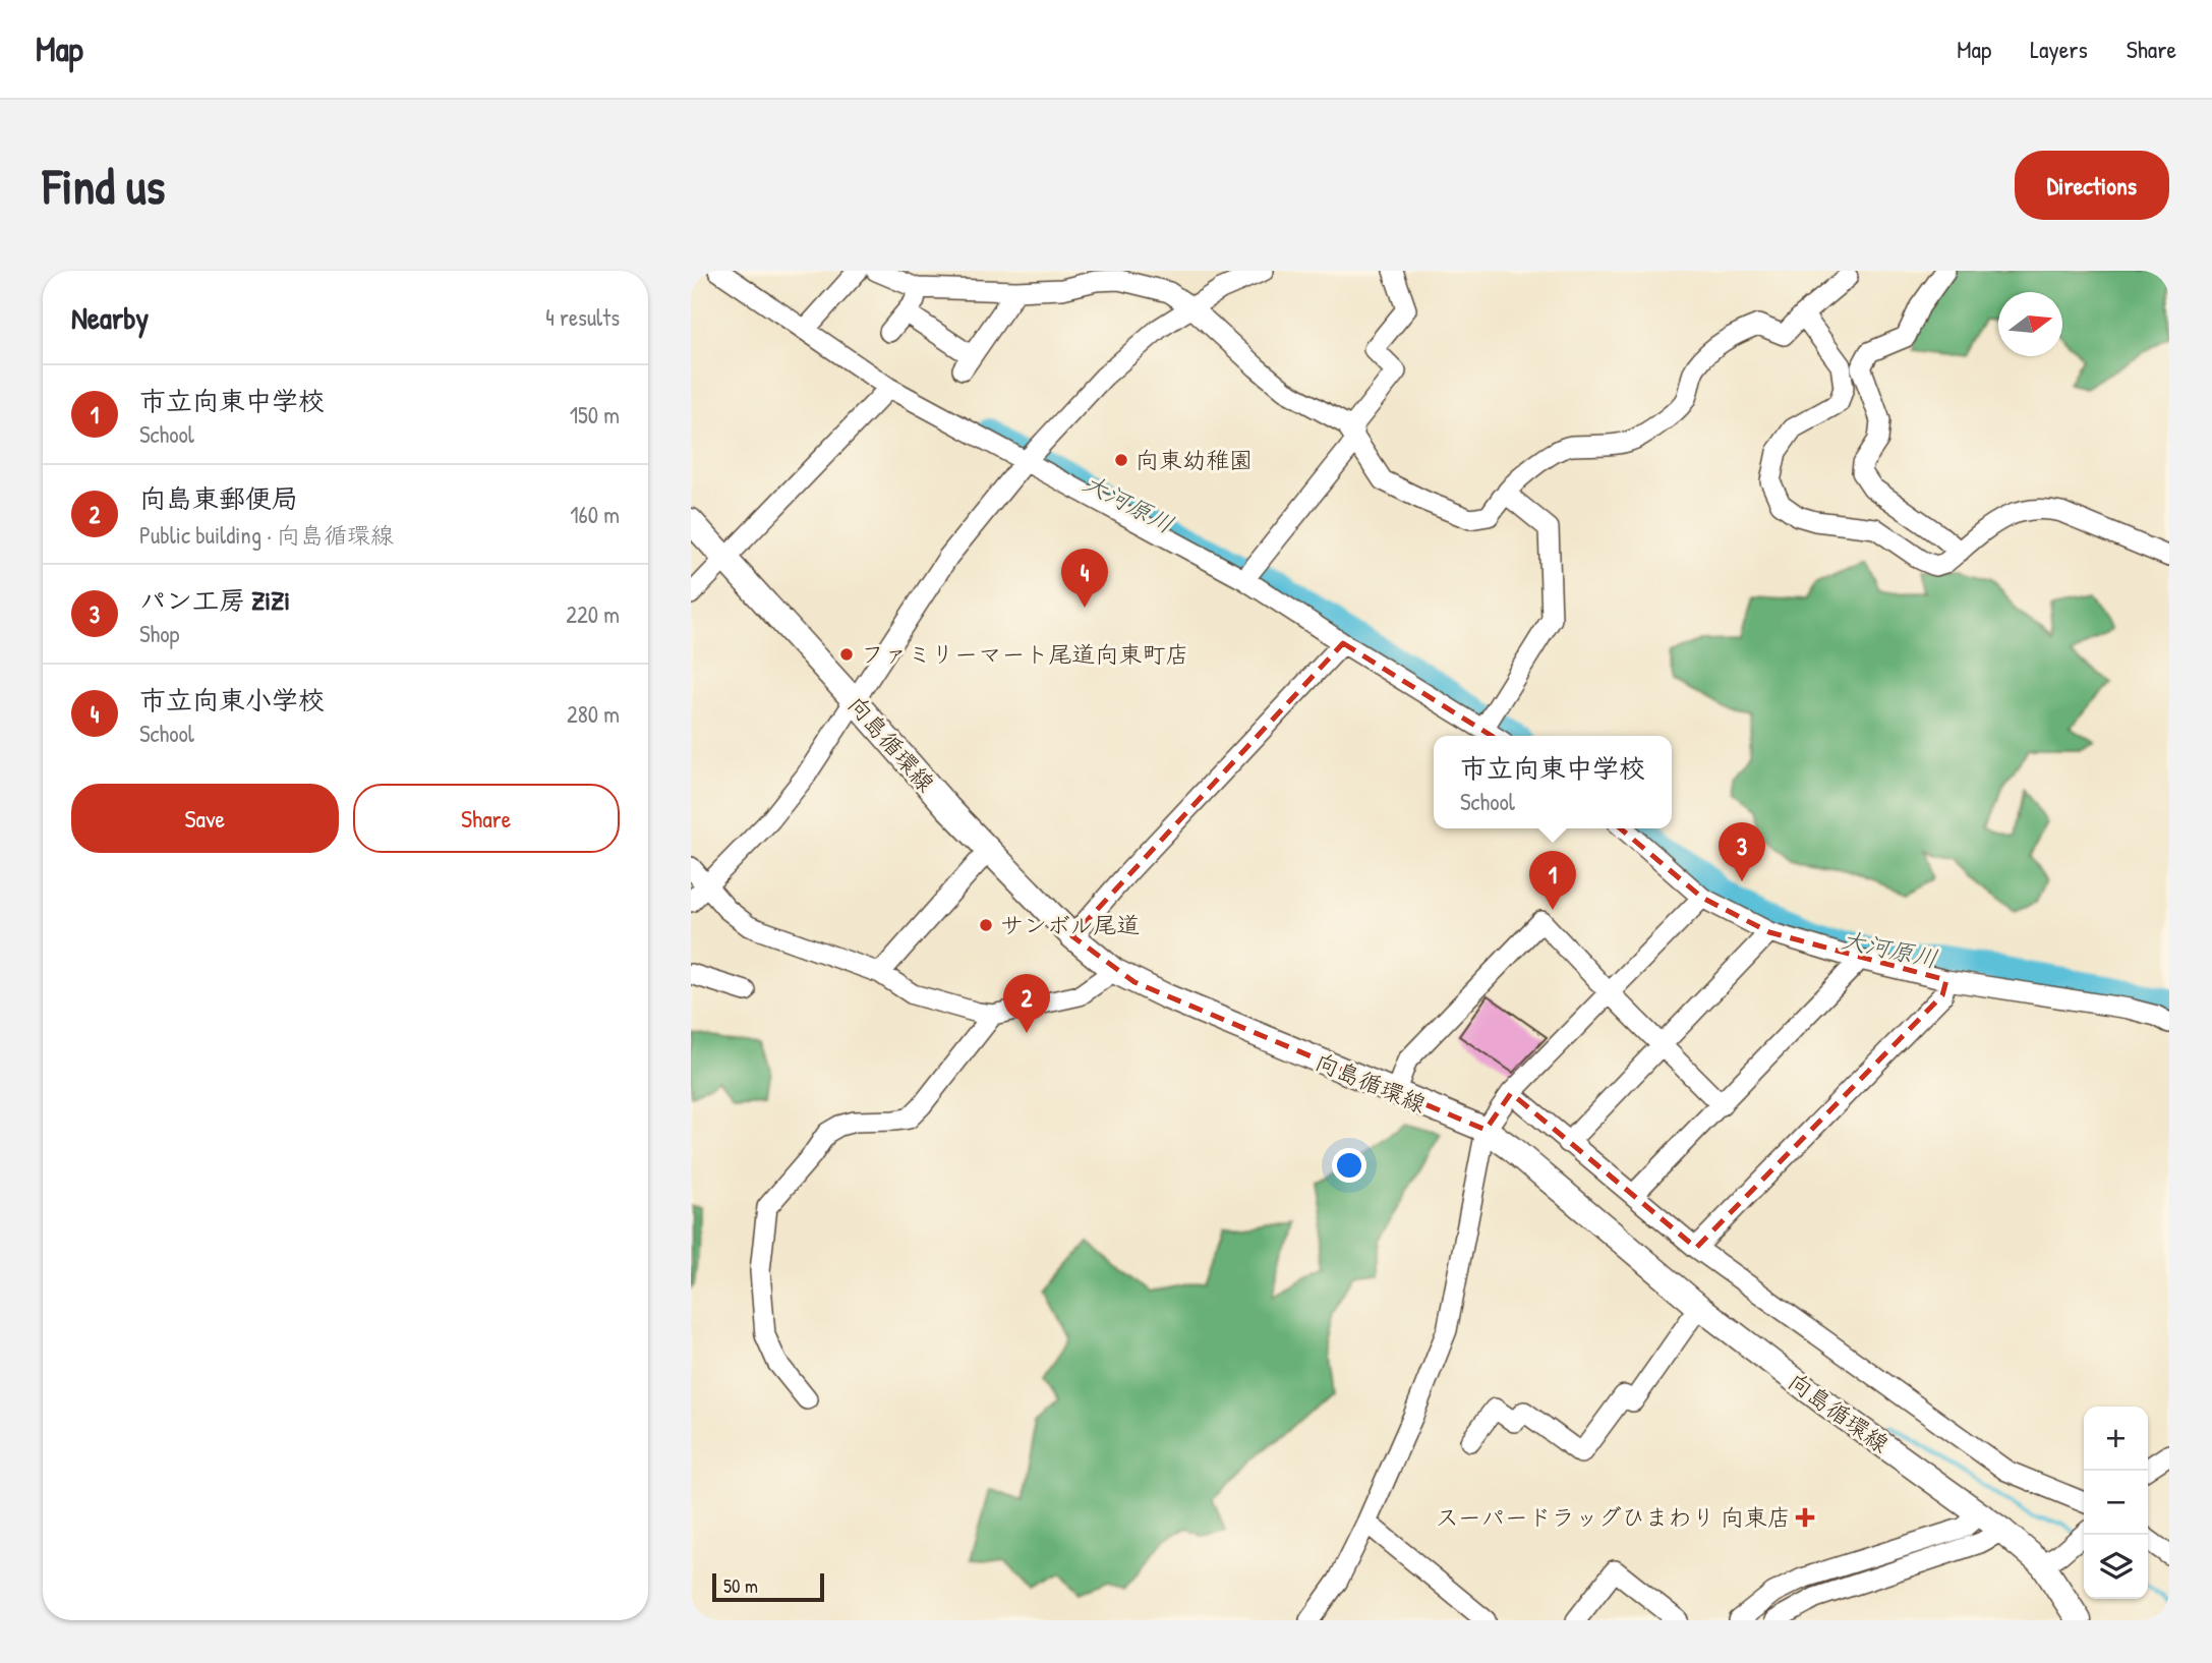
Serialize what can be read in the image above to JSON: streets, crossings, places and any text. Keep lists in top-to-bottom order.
{
  "streets": {
    "main road": ["向島循環線"]
  },
  "water": ["大河原川"],
  "places": {
    "other": ["向東幼稚園", "ファミリーマート尾道向東町店", "サンボル尾道"],
    "health": ["スーパードラッグひまわり 向東店"]
  },
  "scale_bar": "50 m",
  "north": "right",
  "page": {
    "header": "Map",
    "nav": ["Map", "Layers", "Share"],
    "buttons": [
      "Directions",
      ["Save", "Share"]
    ],
    "title": "Find us",
    "heading": ["Nearby", "4 results"],
    "list": [
      {
        "mark": "1",
        "name": "市立向東中学校",
        "note": "School",
        "value": "150 m"
      },
      {
        "mark": "2",
        "name": "向島東郵便局",
        "note": "Public building · 向島循環線",
        "value": "160 m"
      },
      {
        "mark": "3",
        "name": "パン工房 ZiZi",
        "note": "Shop",
        "value": "220 m"
      },
      {
        "mark": "4",
        "name": "市立向東小学校",
        "note": "School",
        "value": "280 m"
      }
    ],
    "pins": [
      "4",
      "3",
      "1",
      "2"
    ],
    "popup": ["市立向東中学校", "School"],
    "map_buttons": ["+", "−"],
    "scale": "50 m"
  }
}
